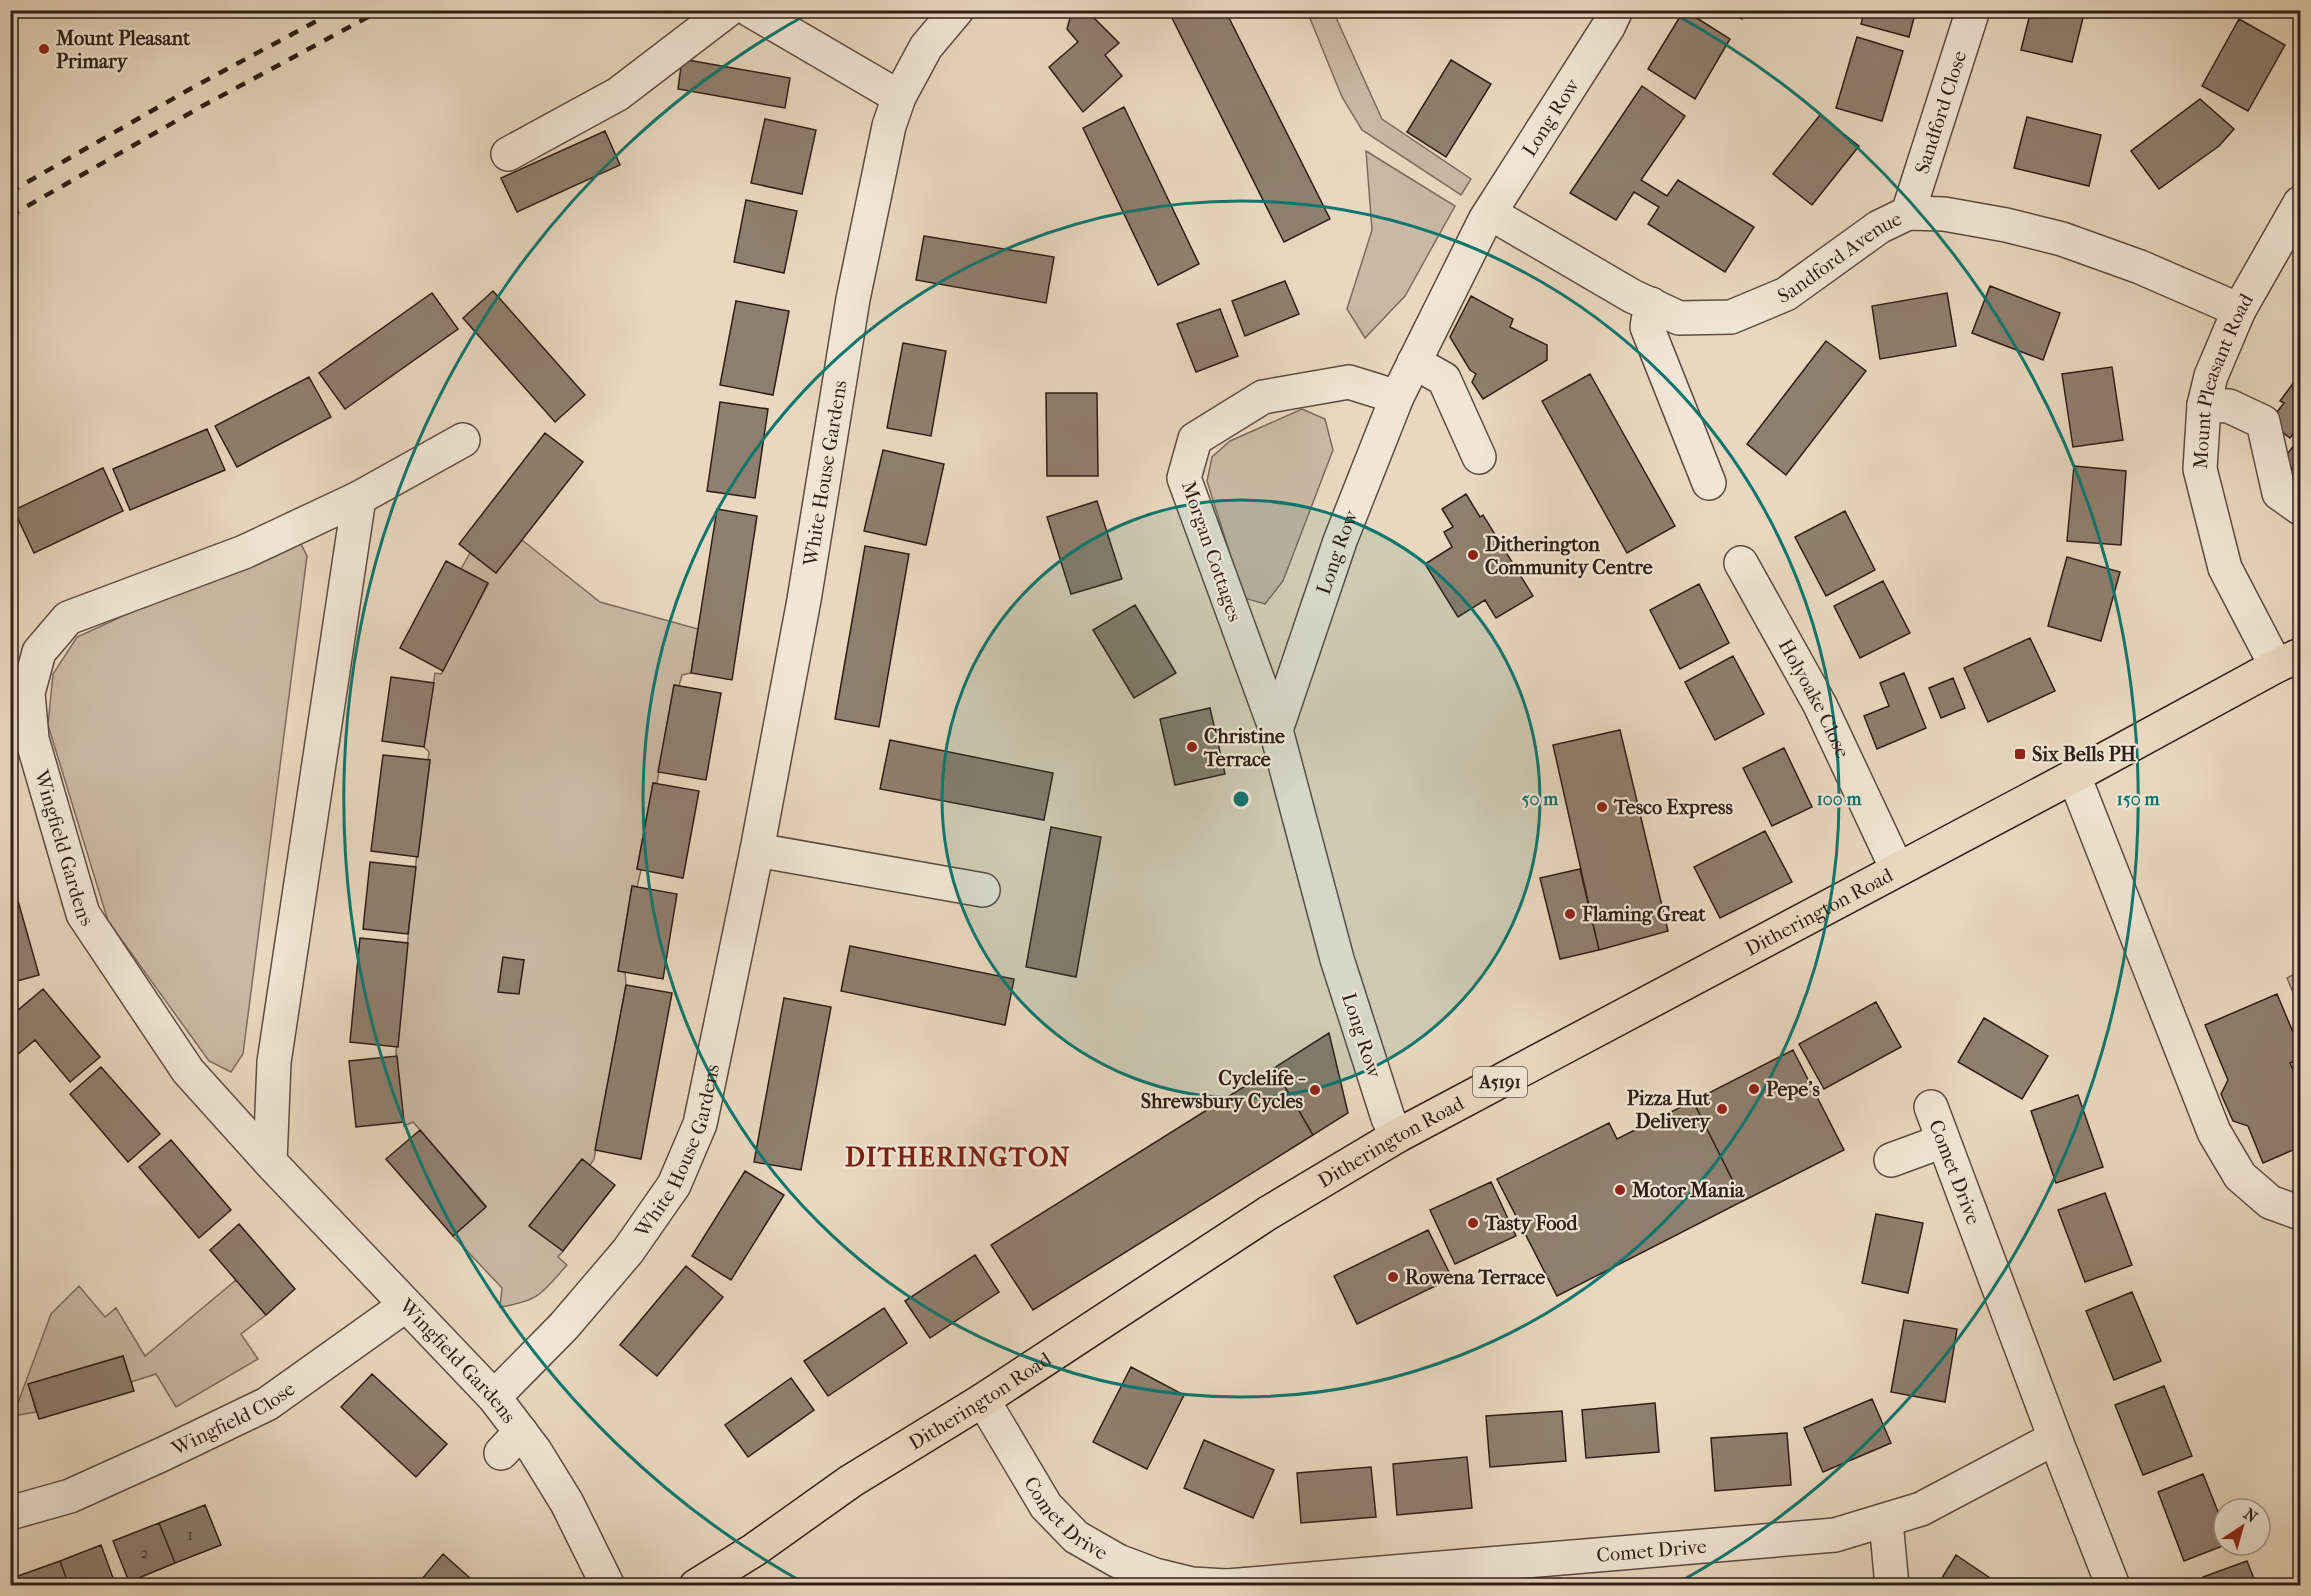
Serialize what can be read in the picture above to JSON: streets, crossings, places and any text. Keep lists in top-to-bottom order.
{
  "streets": {
    "main road": ["Ditherington Road", "A5191"],
    "street": [
      "Sandford Close",
      "Long Row",
      "Sandford Avenue",
      "Mount Pleasant Road",
      "White House Gardens",
      "Morgan Cottages",
      "Holyoake Close",
      "Wingfield Gardens",
      "Comet Drive",
      "Wingfield Close"
    ]
  },
  "crossings": [
    ["Sandford Close", "Sandford Avenue"],
    ["Long Row", "Sandford Avenue"],
    ["Long Row", "Morgan Cottages"],
    ["Long Row", "Ditherington Road"],
    ["Sandford Avenue", "Mount Pleasant Road"],
    ["Mount Pleasant Road", "Ditherington Road"],
    ["White House Gardens", "Wingfield Gardens"],
    ["Holyoake Close", "Ditherington Road"],
    ["Wingfield Gardens", "Wingfield Close"],
    ["Ditherington Road", "Comet Drive"]
  ],
  "districts": ["DITHERINGTON"],
  "places": {
    "other": [
      "Mount Pleasant Primary",
      "Ditherington Community Centre",
      "Christine Terrace",
      "Tesco Express",
      "Flaming Great",
      "Pepe's",
      "Cyclelife - Shrewsbury Cycles",
      "Pizza Hut Delivery",
      "Motor Mania",
      "Tasty Food",
      "Rowena Terrace"
    ],
    "transit": ["Six Bells PH"]
  },
  "house_numbers": ["1", "2"],
  "north": "top right",
  "rings": ["50 m", "100 m", "150 m"]
}
